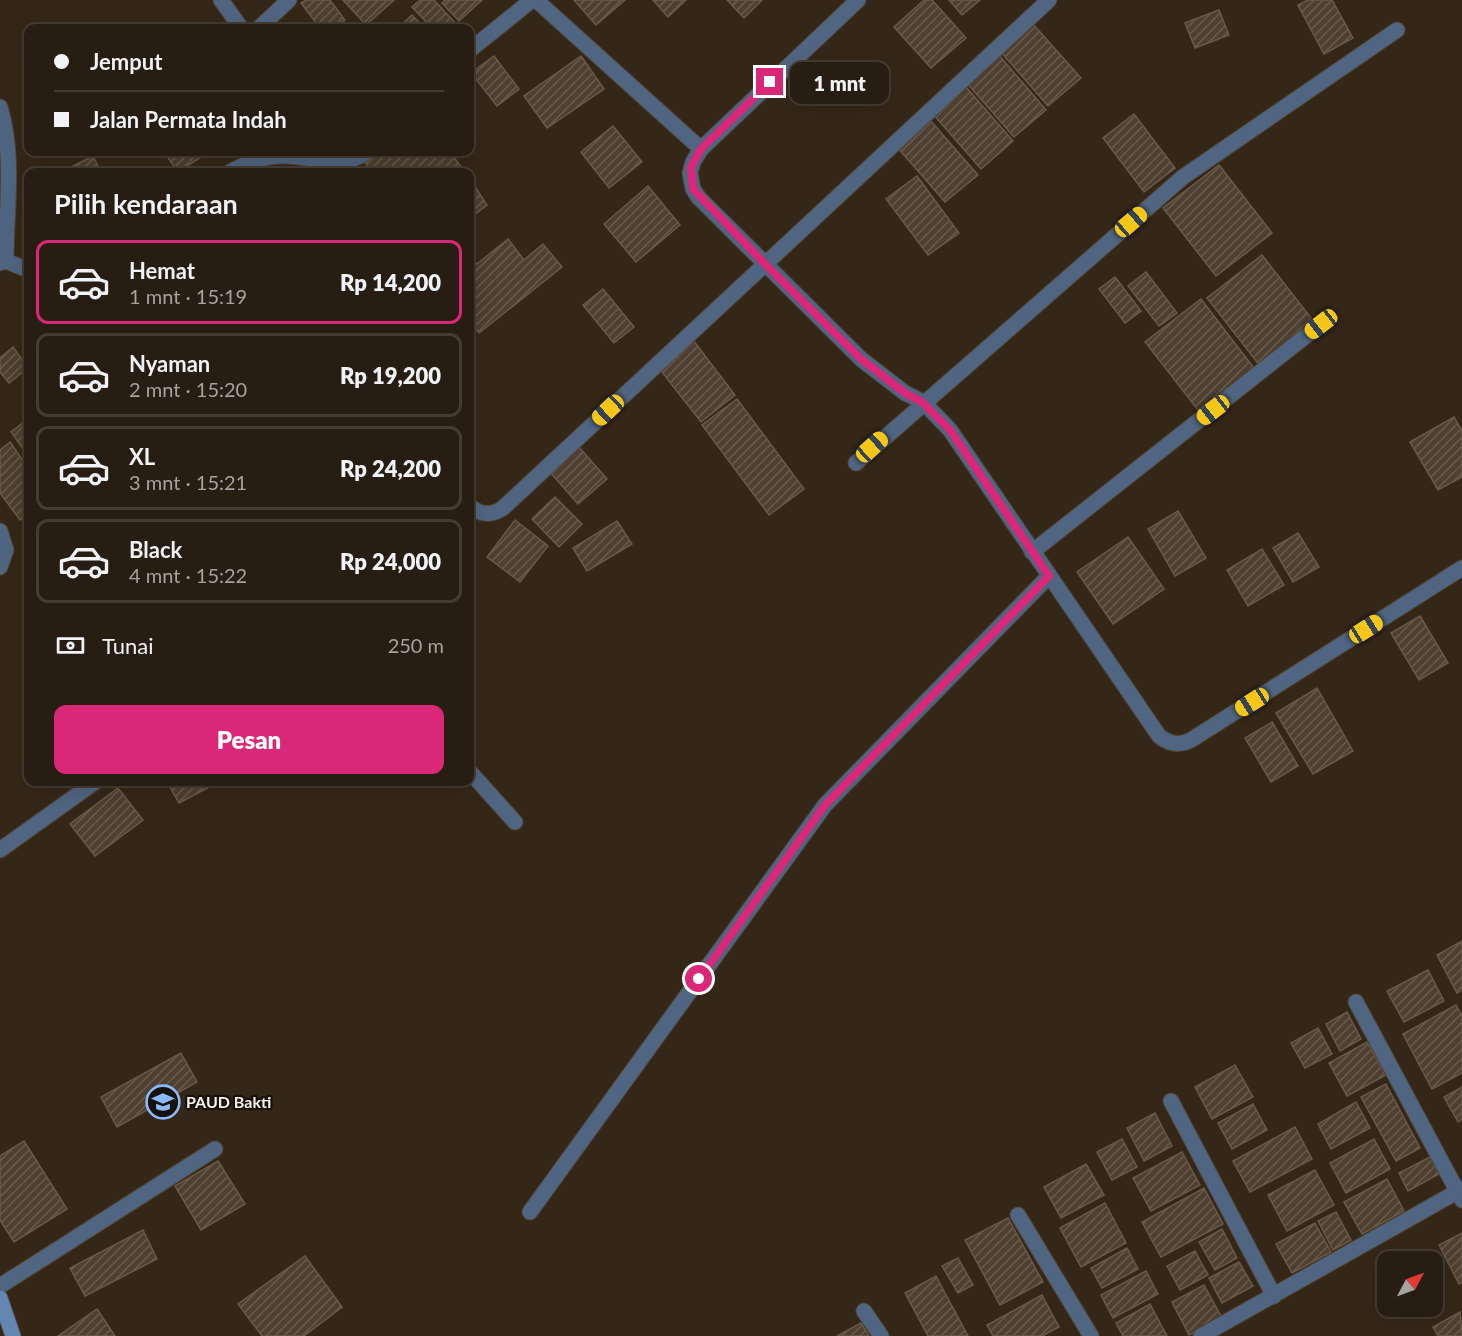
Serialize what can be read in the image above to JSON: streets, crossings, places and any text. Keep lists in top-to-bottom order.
{
  "places": {
    "school or university": ["PAUD Bakti"]
  },
  "north": "top right",
  "page": {
    "banner": ["Jemput", "Jalan Permata Indah"],
    "bubble": "1 mnt",
    "heading": "Pilih kendaraan",
    "list": [
      {
        "name": "Hemat",
        "note": "1 mnt · 15:19",
        "value": "Rp 14,200"
      },
      {
        "name": "Nyaman",
        "note": "2 mnt · 15:20",
        "value": "Rp 19,200"
      },
      {
        "name": "XL",
        "note": "3 mnt · 15:21",
        "value": "Rp 24,200"
      },
      {
        "name": "Black",
        "note": "4 mnt · 15:22",
        "value": "Rp 24,000"
      }
    ],
    "pay": ["Tunai", "250 m"],
    "buttons": "Pesan"
  }
}
